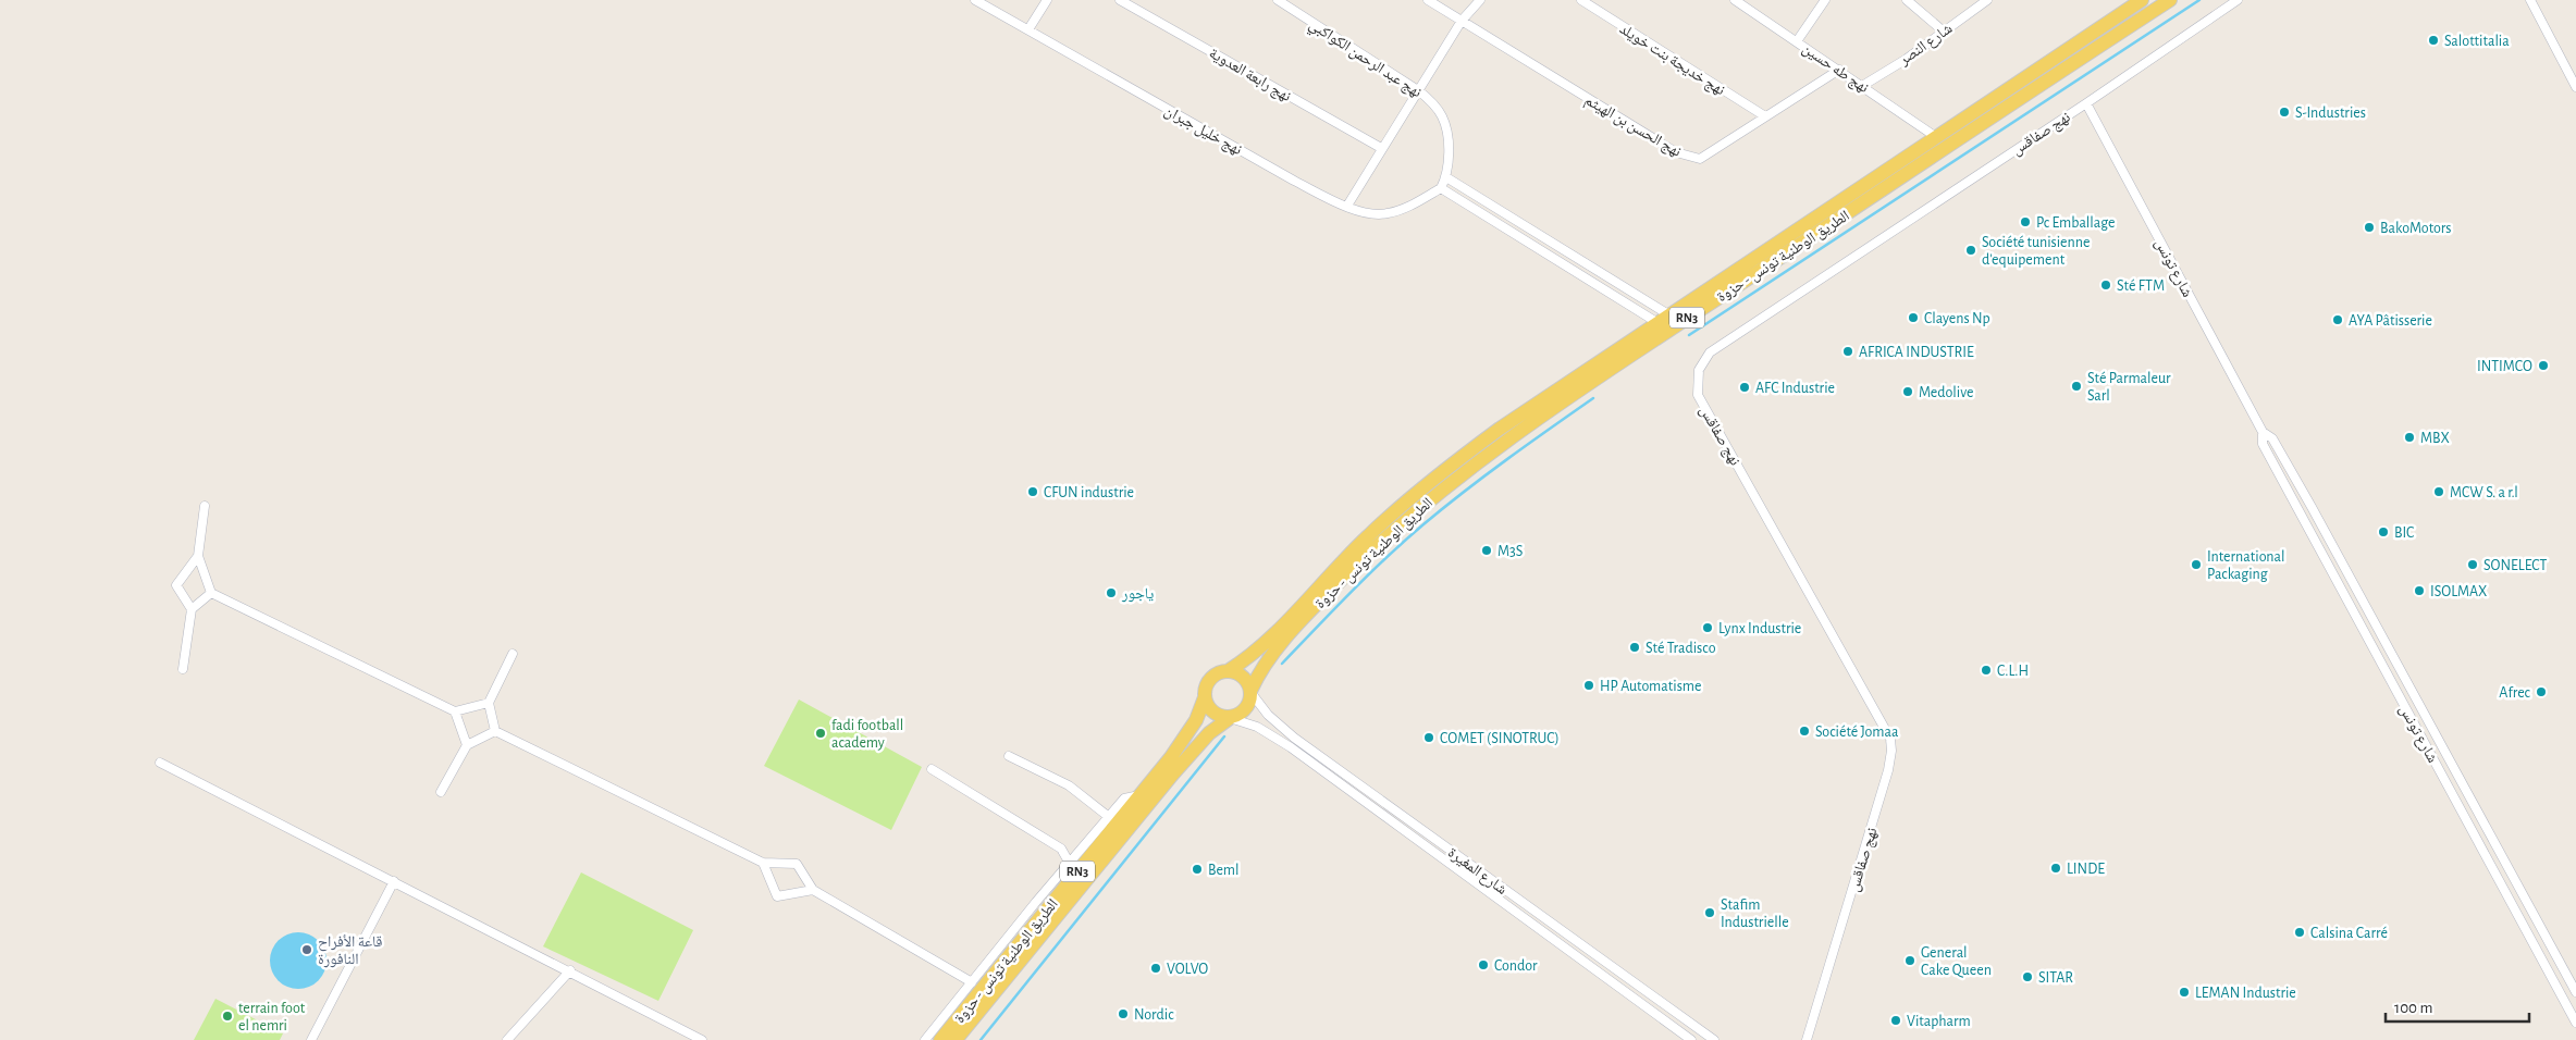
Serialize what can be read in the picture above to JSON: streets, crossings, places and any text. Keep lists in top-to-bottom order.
{
  "streets": {
    "main road": ["الطريق الوطنية تونس - حزوة", "RN3"],
    "street": [
      "شارع النصر",
      "نهج عبد الرحمن الكواكبي",
      "نهج خديجة بنت خويلد",
      "نهج طه حسين",
      "نهج رابعة العدوية",
      "نهج الحسن بن الهيثم",
      "نهج خليل جبران",
      "نهج صفاقس",
      "شارع تونس",
      "شارع المغيرة"
    ]
  },
  "crossings": [
    ["شارع النصر", "نهج طه حسين"],
    ["نهج عبد الرحمن الكواكبي", "نهج خليل جبران"],
    ["نهج خديجة بنت خويلد", "نهج الحسن بن الهيثم"],
    ["نهج طه حسين", "نهج الحسن بن الهيثم"],
    ["نهج طه حسين", "الطريق الوطنية تونس - حزوة"],
    ["نهج صفاقس", "شارع تونس"],
    ["الطريق الوطنية تونس - حزوة", "RN3"],
    ["الطريق الوطنية تونس - حزوة", "شارع المغيرة"],
    ["RN3", "شارع المغيرة"]
  ],
  "places": [
    "Salottitalia",
    "S-Industries",
    "Pc Emballage",
    "BakoMotors",
    "Société tunisienne d'equipement",
    "Sté FTM",
    "Clayens Np",
    "AYA Pâtisserie",
    "AFRICA INDUSTRIE",
    "INTIMCO",
    "Sté Parmaleur Sarl",
    "AFC Industrie",
    "Medolive",
    "MBX",
    "CFUN industrie",
    "MCW S. a r.l",
    "BIC",
    "M3S",
    "International Packaging",
    "SONELECT",
    "ISOLMAX",
    "ياجور",
    "Lynx Industrie",
    "Sté Tradisco",
    "C.L.H",
    "HP Automatisme",
    "Afrec",
    "Société Jomaa",
    "fadi football academy",
    "COMET (SINOTRUC)",
    "LINDE",
    "Beml",
    "Stafim Industrielle",
    "Calsina Carré",
    "قاعة الأفراح النافورة",
    "General Cake Queen",
    "Condor",
    "VOLVO",
    "SITAR",
    "LEMAN Industrie",
    "Nordic",
    "terrain foot el nemri",
    "Vitapharm"
  ],
  "scale_bar": "100 m"
}
